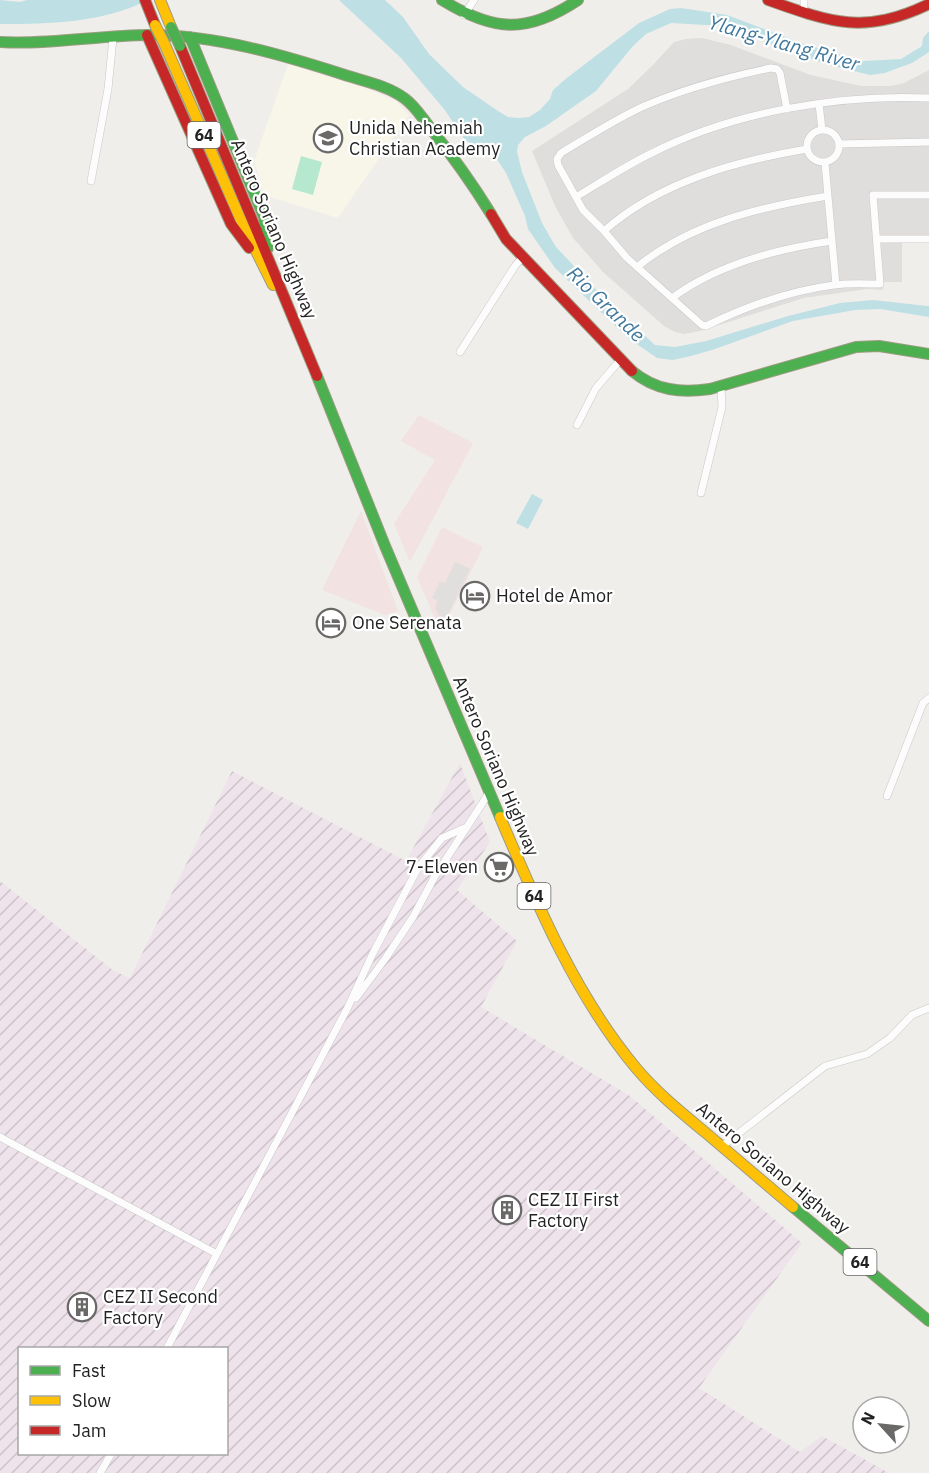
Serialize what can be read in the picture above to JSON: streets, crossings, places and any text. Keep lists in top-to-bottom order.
{
  "streets": {
    "main road": ["64", "Antero Soriano Highway"]
  },
  "water": ["Ylang-Ylang River", "Rio Grande"],
  "places": {
    "school or university": ["Unida Nehemiah Christian Academy"],
    "hotel": ["Hotel de Amor", "One Serenata"],
    "supermarket": ["7-Eleven"],
    "building": ["CEZ II First Factory", "CEZ II Second Factory"]
  },
  "legend": ["Fast", "Slow", "Jam"],
  "north": "top left"
}
